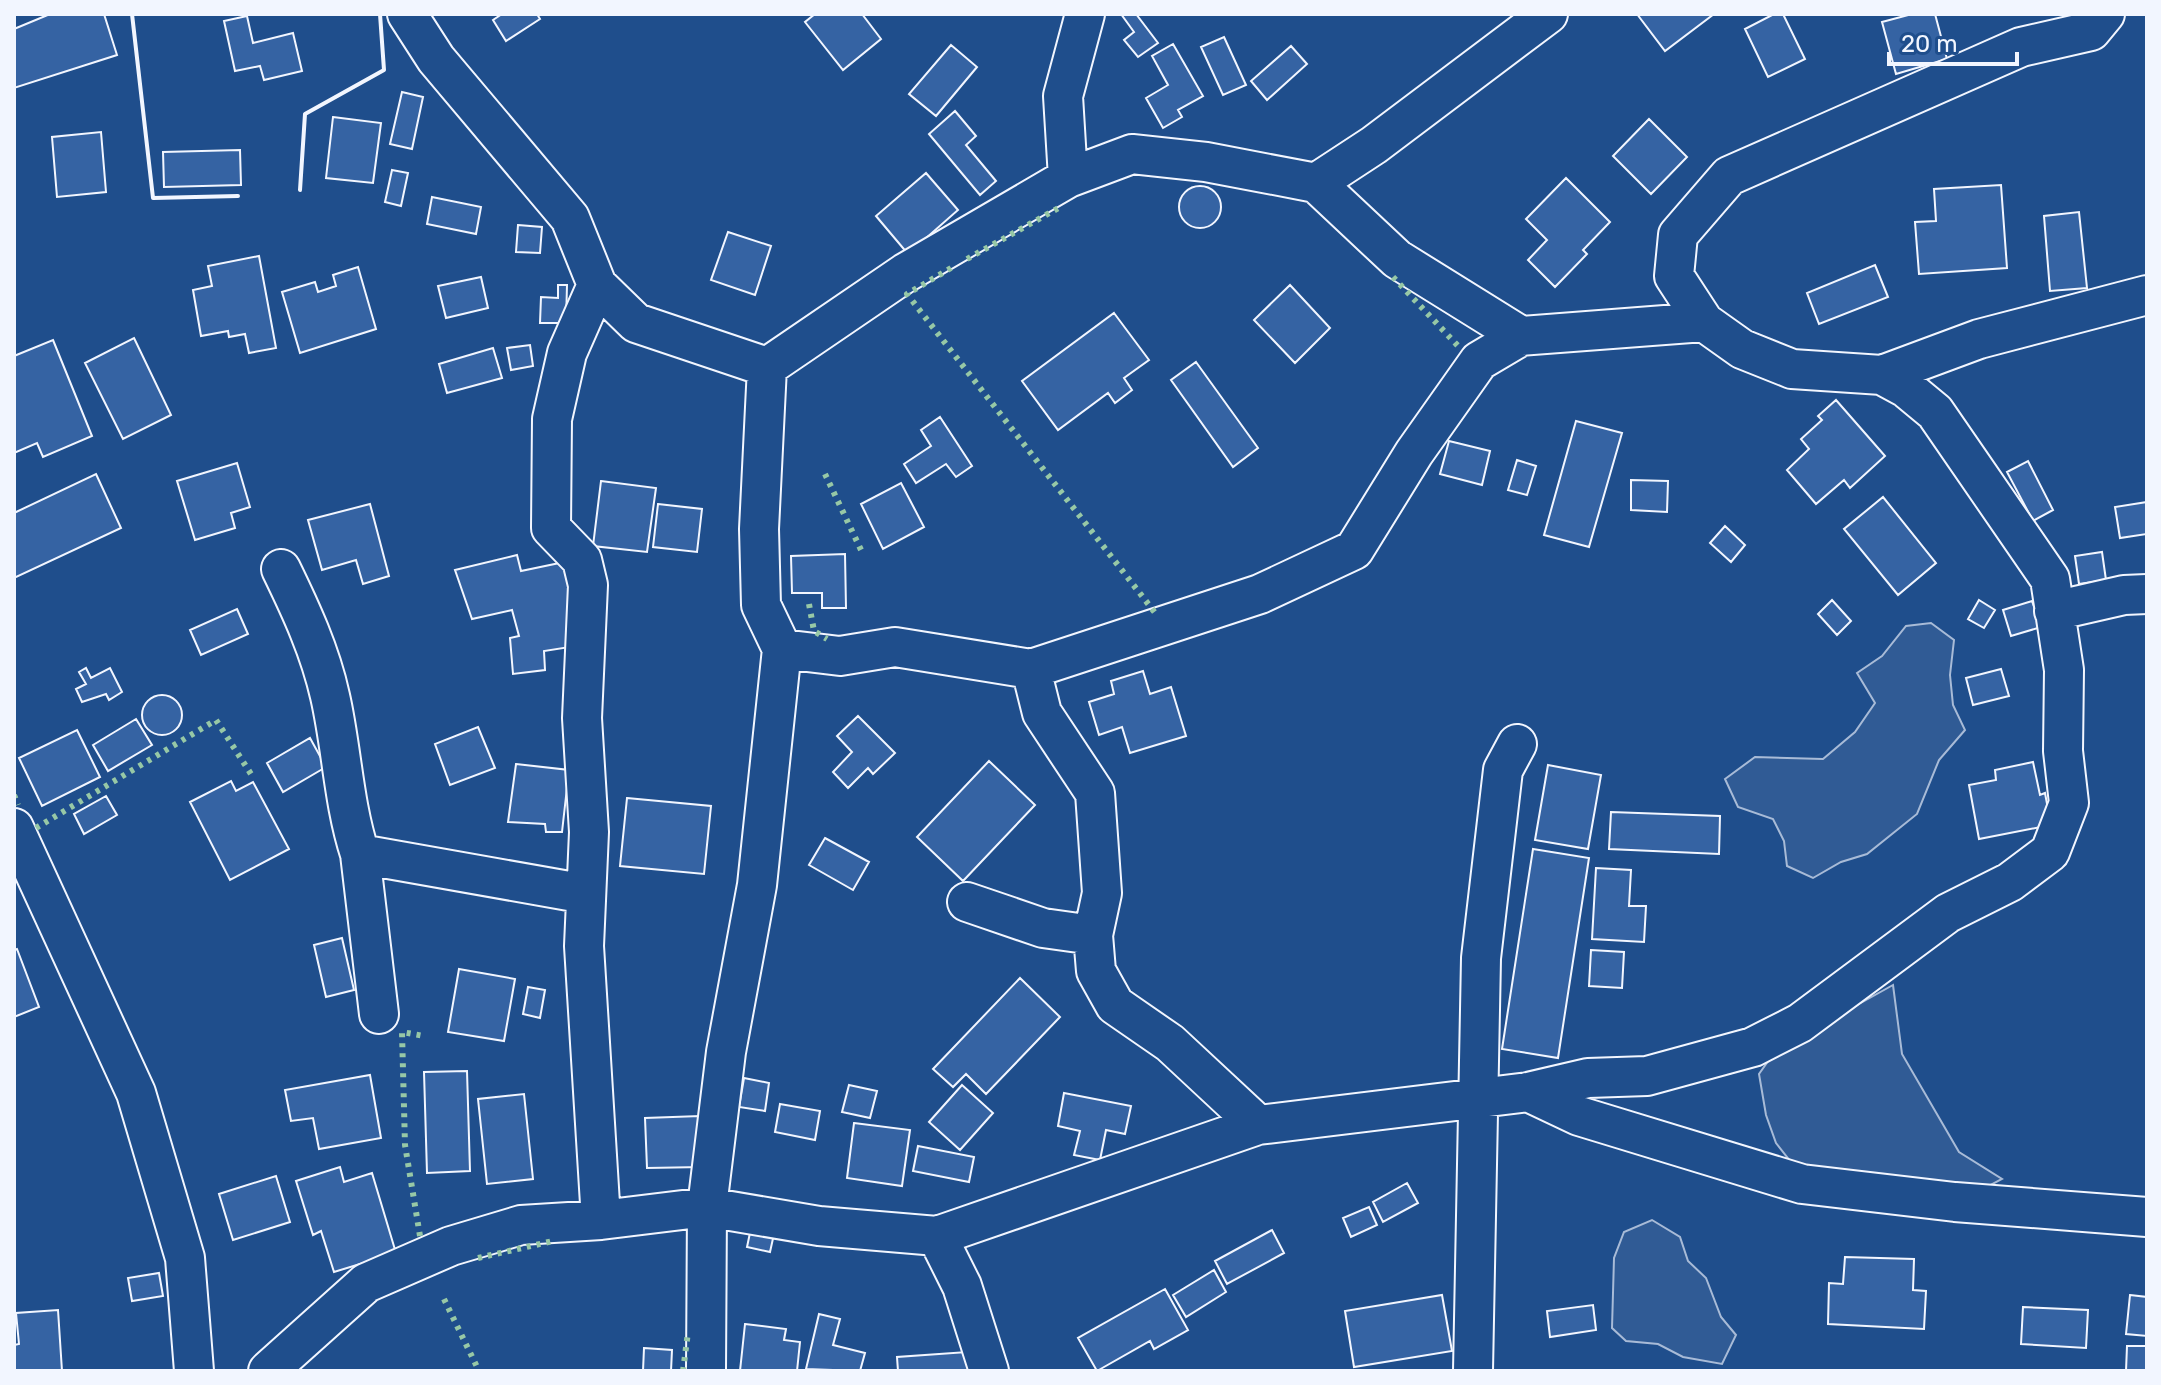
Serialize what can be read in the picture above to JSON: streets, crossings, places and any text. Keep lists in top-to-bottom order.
{
  "scale_bar": "20 m"
}
